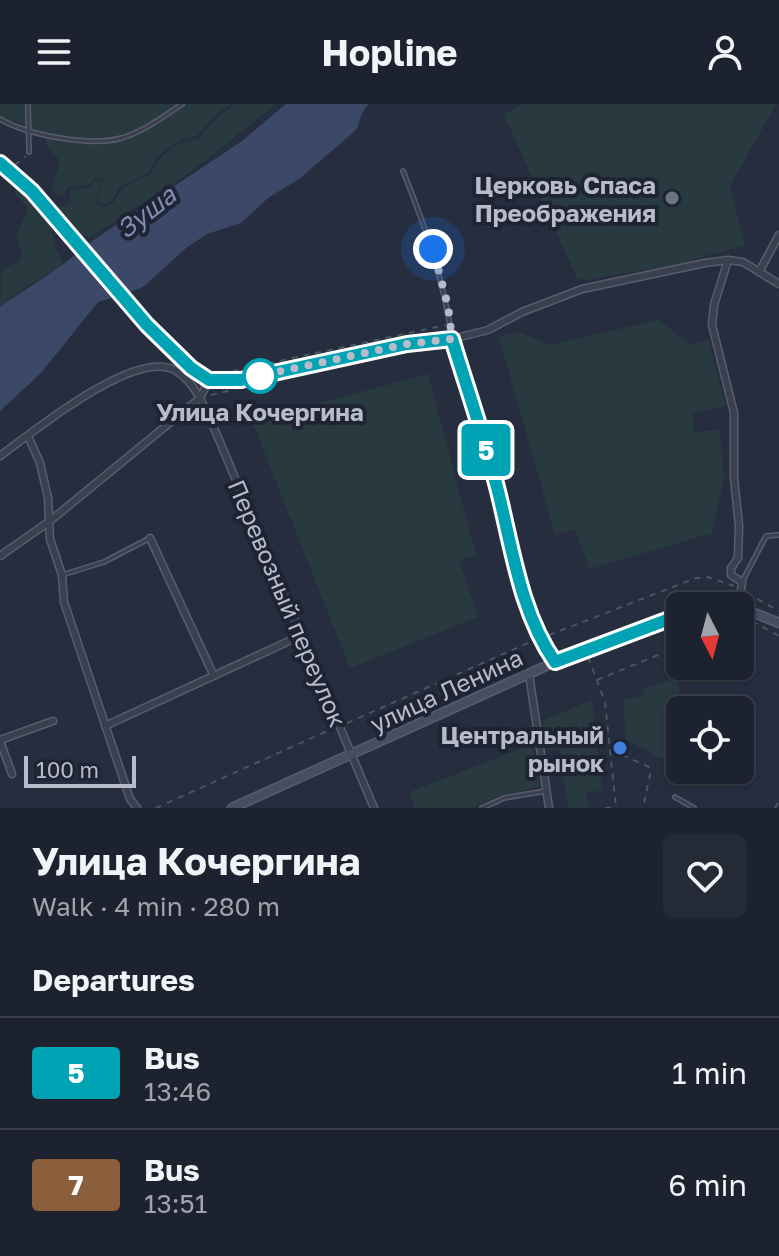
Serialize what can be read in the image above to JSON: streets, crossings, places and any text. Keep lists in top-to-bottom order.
{
  "streets": {
    "main road": ["улица Ленина"],
    "street": ["Перевозный переулок"]
  },
  "crossings": [
    ["Перевозный переулок", "улица Ленина"]
  ],
  "water": ["Зуша"],
  "places": ["Церковь Спаса Преображения", "Улица Кочергина", "Центральный рынок"],
  "lines": ["bus line 5"],
  "scale_bar": "100 m",
  "north": "bottom",
  "page": {
    "header": "Hopline",
    "on_map": "5",
    "scale": "100 m",
    "heading": [
      ["Улица Кочергина", "Walk · 4 min · 280 m"],
      "Departures"
    ],
    "list": [
      {
        "mark": "5",
        "name": "Bus",
        "note": "13:46",
        "value": "1 min"
      },
      {
        "mark": "7",
        "name": "Bus",
        "note": "13:51",
        "value": "6 min"
      }
    ]
  }
}
